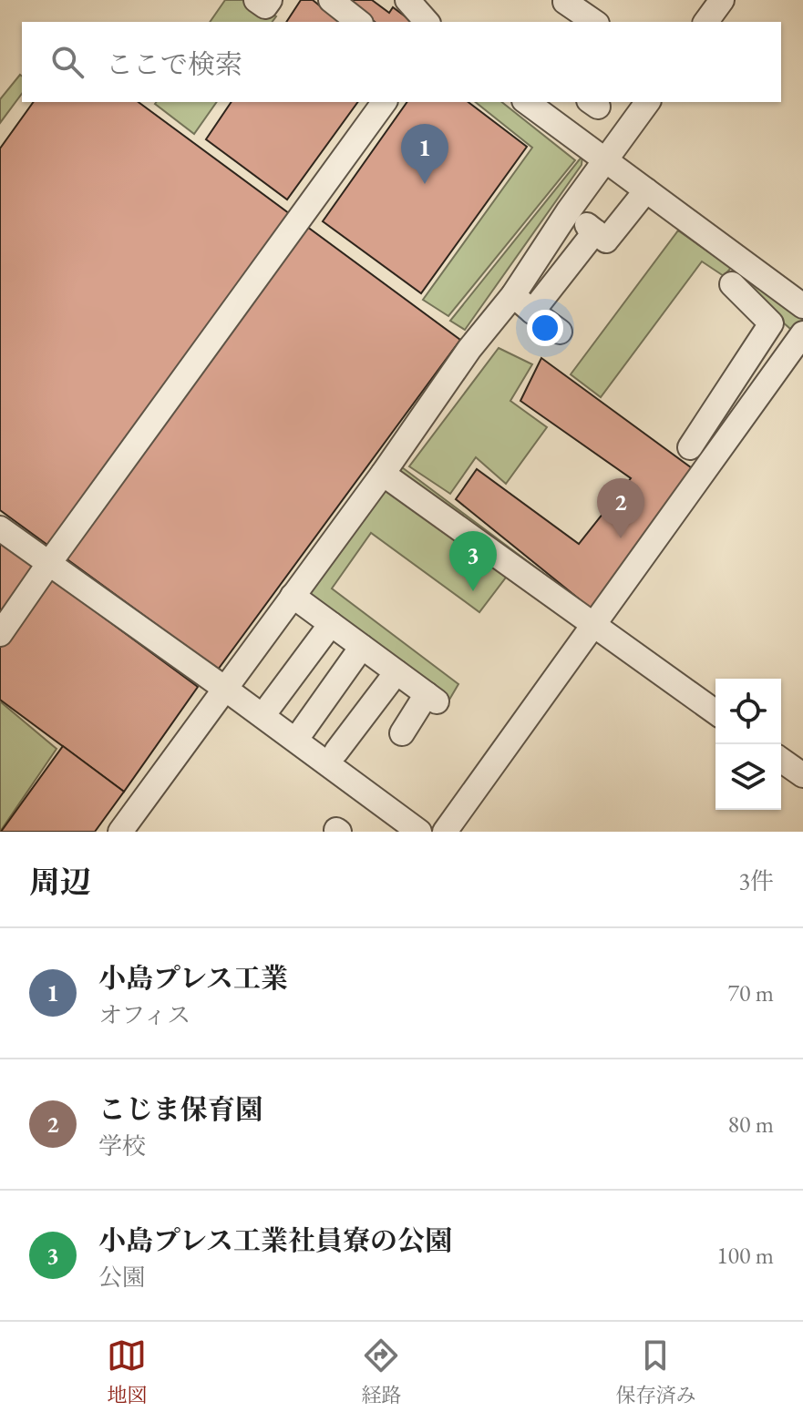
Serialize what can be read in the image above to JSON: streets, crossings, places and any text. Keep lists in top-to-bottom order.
{
  "page": {
    "search": "ここで検索",
    "pins": ["1", "2", "3"],
    "heading": ["周辺", "3件"],
    "list": [
      {
        "mark": "1",
        "name": "小島プレス工業",
        "note": "オフィス",
        "value": "70 m"
      },
      {
        "mark": "2",
        "name": "こじま保育園",
        "note": "学校",
        "value": "80 m"
      },
      {
        "mark": "3",
        "name": "小島プレス工業社員寮の公園",
        "note": "公園",
        "value": "100 m"
      }
    ],
    "nav": ["地図", "経路", "保存済み"]
  }
}
